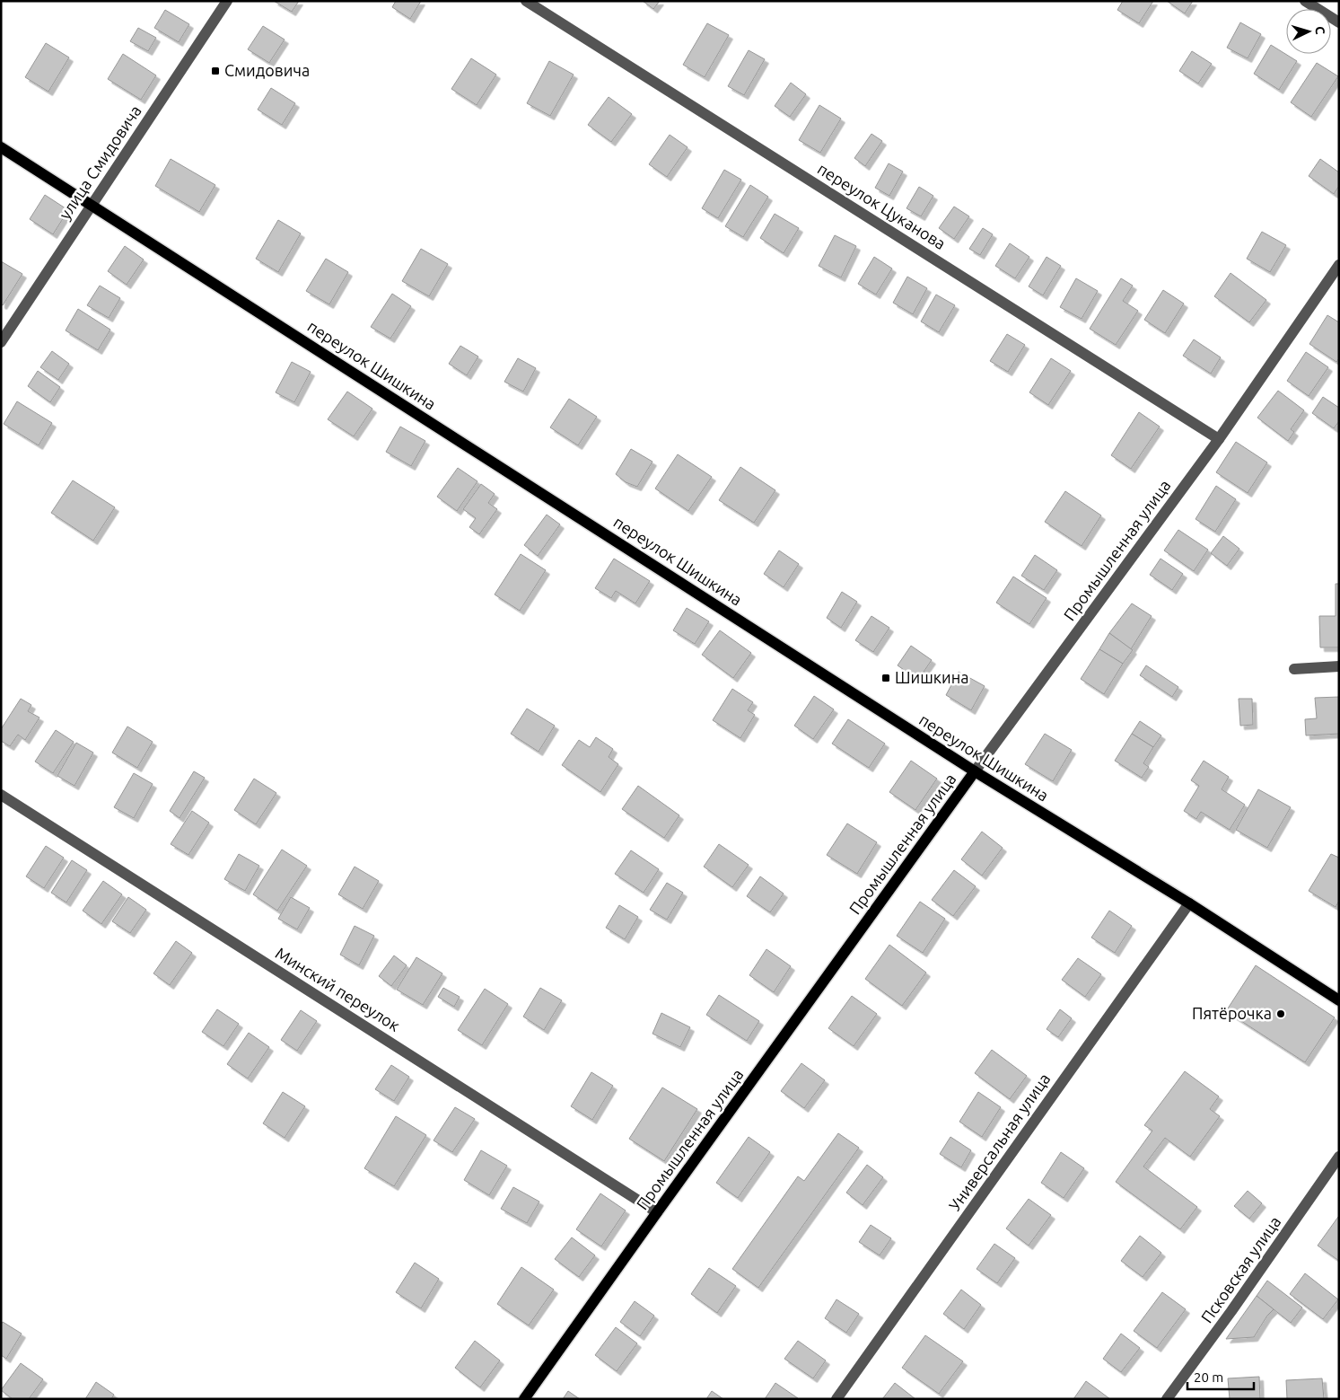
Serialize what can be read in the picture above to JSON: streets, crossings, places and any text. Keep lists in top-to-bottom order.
{
  "streets": {
    "main road": ["переулок Шишкина", "Промышленная улица"],
    "street": [
      "улица Смидовича",
      "переулок Цуканова",
      "Минский переулок",
      "Универсальная улица",
      "Псковская улица"
    ]
  },
  "crossings": [
    ["улица Смидовича", "переулок Шишкина"],
    ["переулок Цуканова", "Промышленная улица"],
    ["переулок Шишкина", "Промышленная улица"],
    ["переулок Шишкина", "Универсальная улица"],
    ["Промышленная улица", "Минский переулок"]
  ],
  "places": {
    "transit": ["Смидовича", "Шишкина"],
    "other": ["Пятёрочка"]
  },
  "scale_bar": "20 m",
  "north": "right"
}
